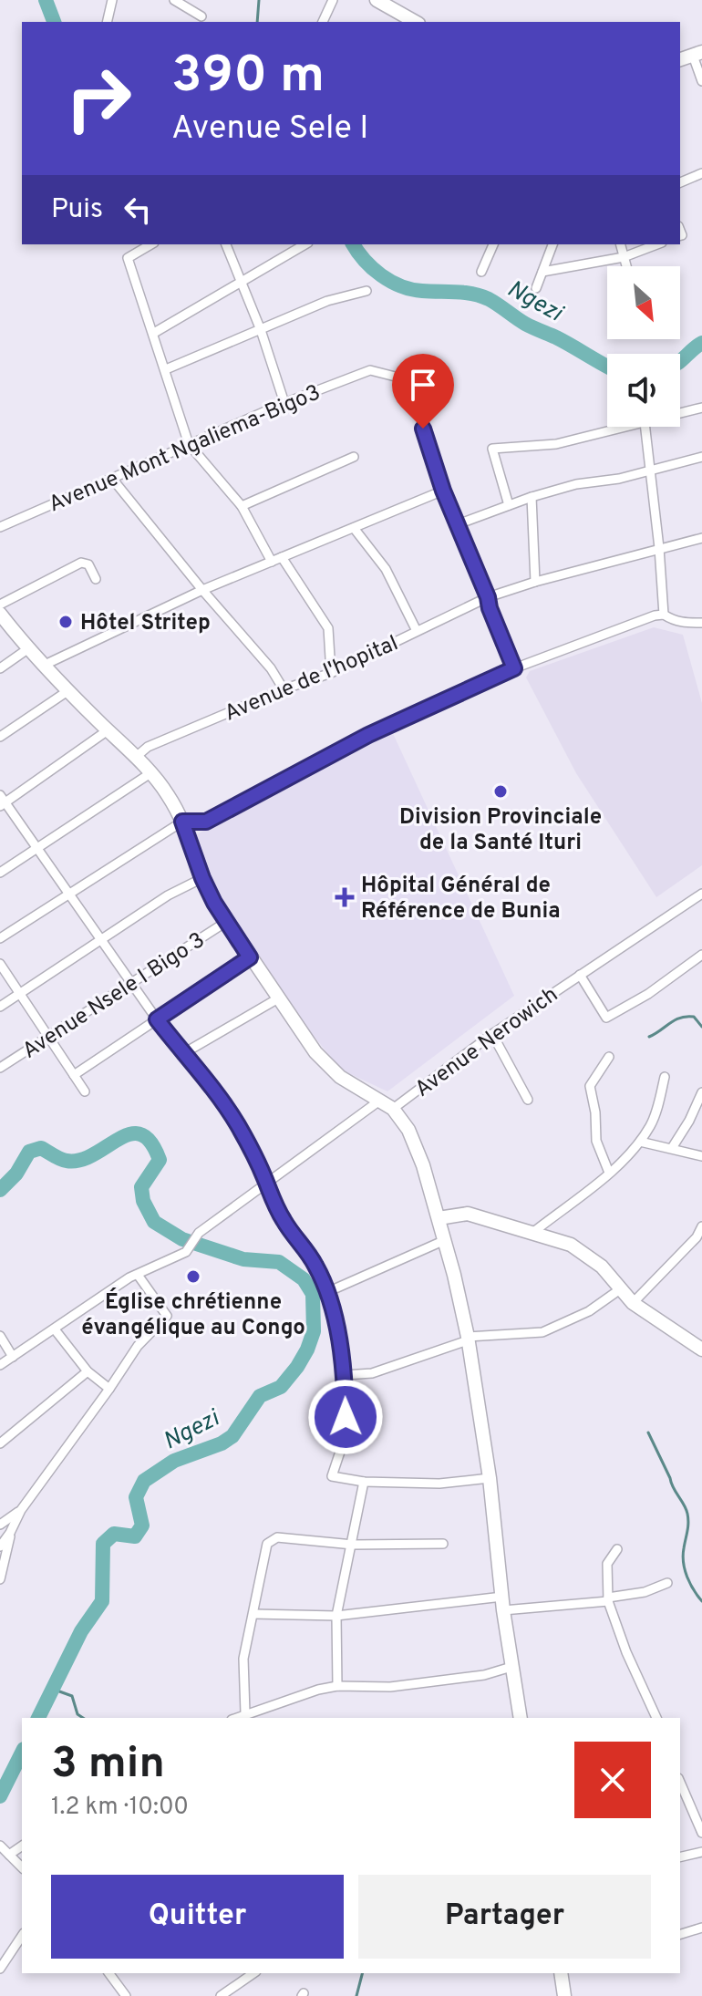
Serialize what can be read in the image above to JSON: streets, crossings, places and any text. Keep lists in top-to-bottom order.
{
  "streets": {
    "street": [
      "Avenue Mont Ngaliema-Bigo3",
      "Avenue de l'hopital",
      "Avenue Nsele I Bigo 3",
      "Avenue Nerowich"
    ]
  },
  "water": ["Ngezi"],
  "places": {
    "other": ["Hôtel Stritep", "Division Provinciale de la Santé Ituri", "Église chrétienne évangélique au Congo"],
    "health": ["Hôpital Général de Référence de Bunia"]
  },
  "north": "bottom right",
  "page": {
    "turn": ["390 m", "Avenue Sele I"],
    "then": "Puis",
    "heading": ["3 min", "1.2 km · 10:00"],
    "buttons": ["Quitter", "Partager"]
  }
}
